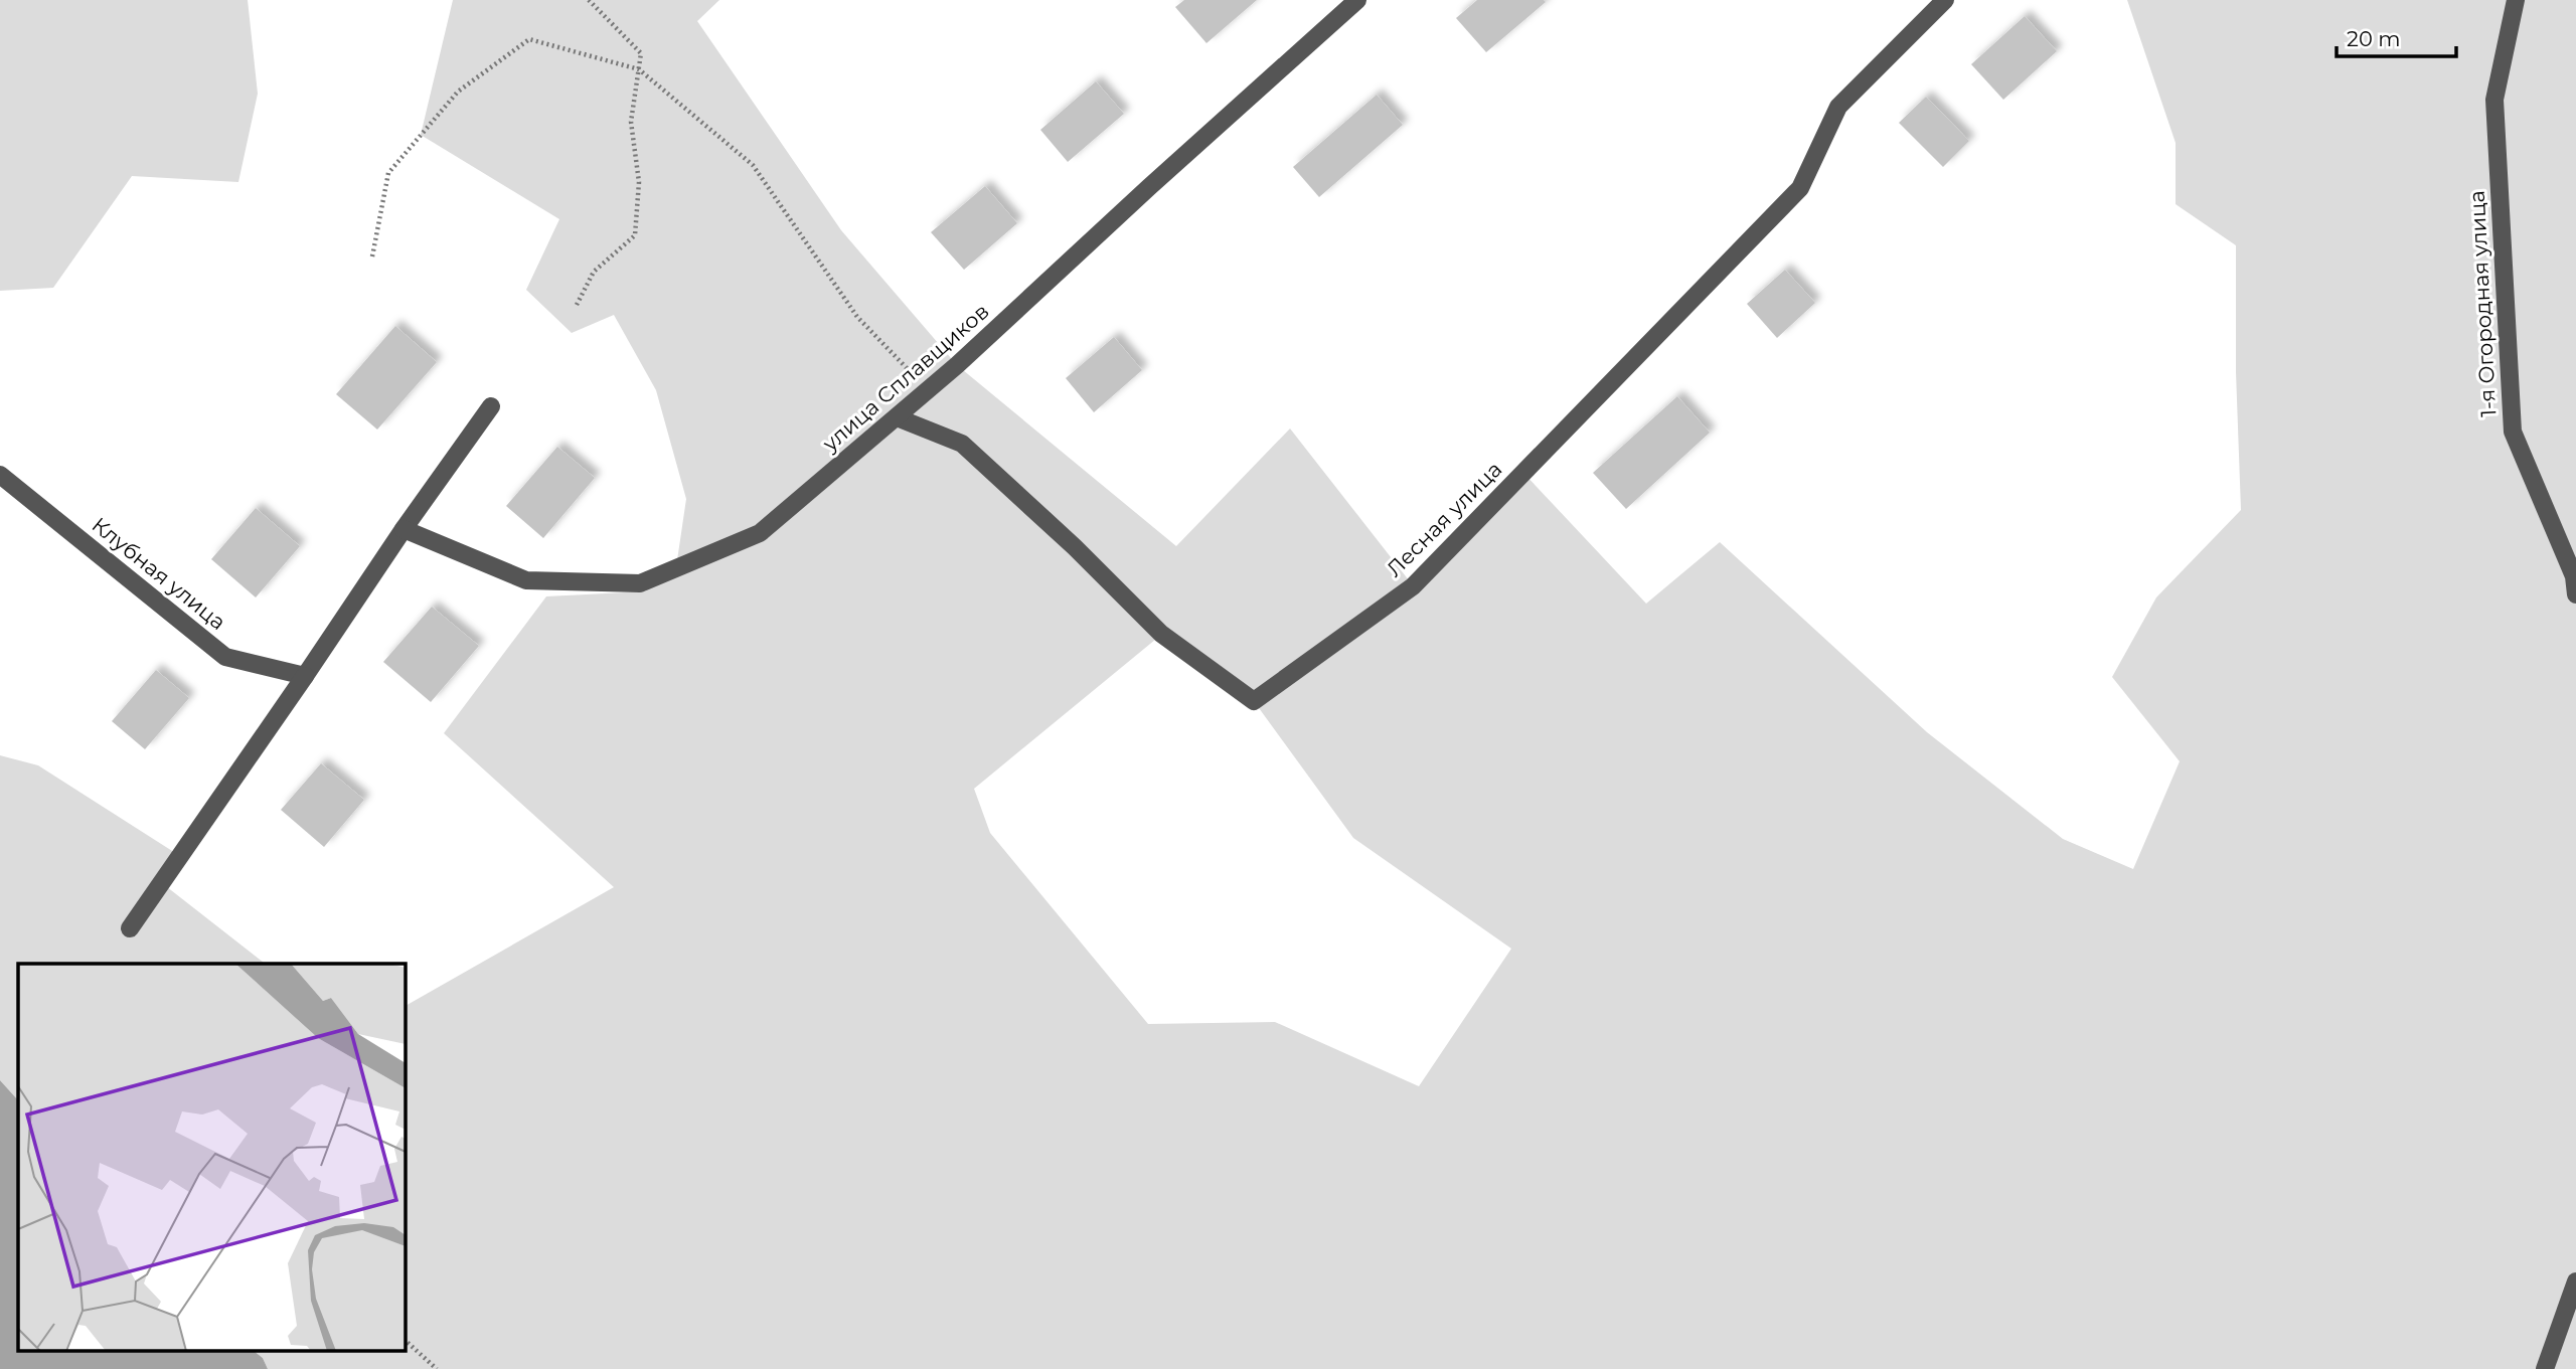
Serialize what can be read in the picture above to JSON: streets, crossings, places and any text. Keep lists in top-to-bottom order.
{
  "streets": {
    "street": [
      "1-я Огородная улица",
      "улица Сплавщиков",
      "Лесная улица",
      "Клубная улица"
    ]
  },
  "crossings": [
    ["улица Сплавщиков", "Лесная улица"]
  ],
  "scale_bar": "20 m"
}
